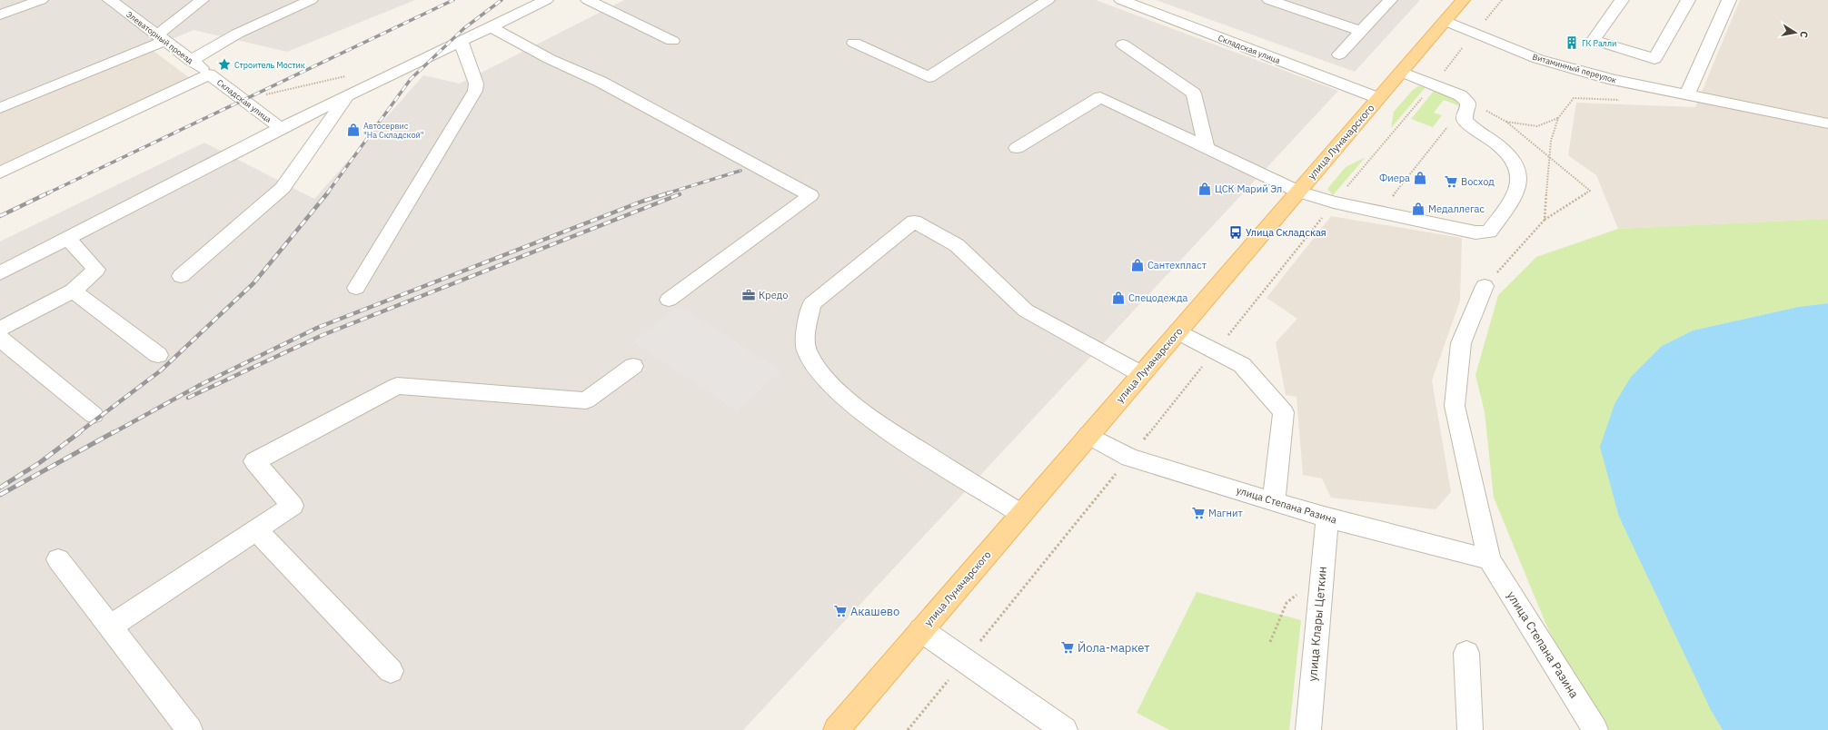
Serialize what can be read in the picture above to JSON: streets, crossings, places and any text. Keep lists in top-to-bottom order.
{
  "streets": {
    "main road": ["улица Луначарского"],
    "street": [
      "Элеваторный проезд",
      "Складская улица",
      "Витаминный переулок",
      "улица Степана Разина",
      "улица Клары Цеткин"
    ]
  },
  "crossings": [
    ["Элеваторный проезд", "Складская улица"],
    ["Складская улица", "улица Луначарского"],
    ["Витаминный переулок", "улица Луначарского"],
    ["улица Луначарского", "улица Степана Разина"],
    ["улица Степана Разина", "улица Клары Цеткин"]
  ],
  "places": {
    "building": ["ГК Ралли"],
    "place": ["Строитель Мостик"],
    "shop": [
      "Автосервис \"На Складской\"",
      "Фиера",
      "ЦСК Марий Эл",
      "Медаллегас",
      "Сантехпласт",
      "Спецодежда"
    ],
    "supermarket": [
      "Восход",
      "Магнит",
      "Акашево",
      "Йола-маркет"
    ],
    "bus stop": ["Улица Складская"],
    "office": ["Кредо"]
  },
  "north": "right"
}
